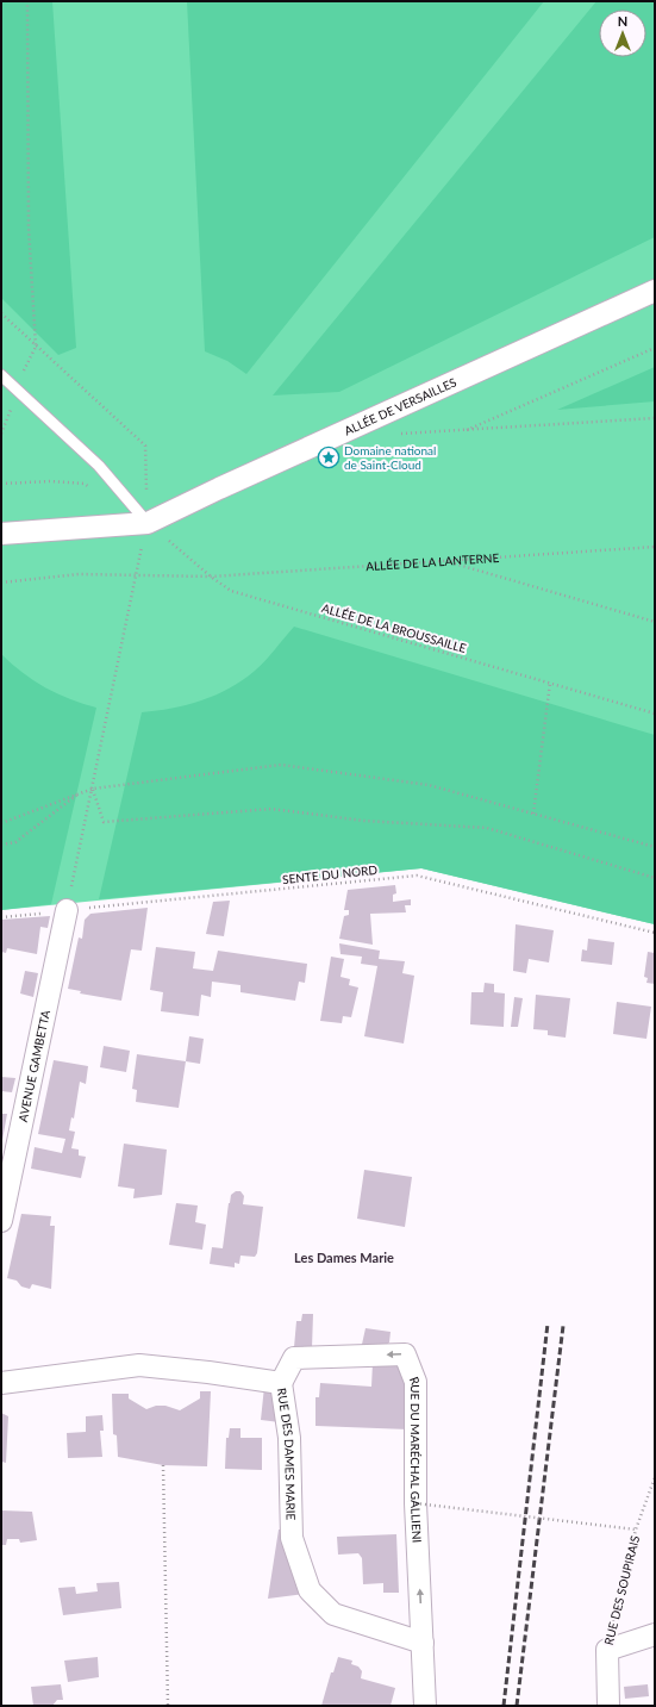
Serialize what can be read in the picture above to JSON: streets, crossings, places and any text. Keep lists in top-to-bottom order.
{
  "streets": {
    "street": [
      "ALLÉE DE VERSAILLES",
      "AVENUE GAMBETTA",
      "RUE DES DAMES MARIE",
      "RUE DU MARÉCHAL GALLIENI",
      "RUE DES SOUPIRAIS"
    ],
    "path": ["ALLÉE DE LA LANTERNE", "ALLÉE DE LA BROUSSAILLE", "SENTE DU NORD"]
  },
  "crossings": [
    ["ALLÉE DE VERSAILLES", "ALLÉE DE LA BROUSSAILLE"],
    ["ALLÉE DE LA LANTERNE", "ALLÉE DE LA BROUSSAILLE"],
    ["SENTE DU NORD", "AVENUE GAMBETTA"],
    ["RUE DES DAMES MARIE", "RUE DU MARÉCHAL GALLIENI"]
  ],
  "districts": ["Les Dames Marie"],
  "places": {
    "place": ["Domaine national de Saint-Cloud"]
  },
  "north": "top"
}
